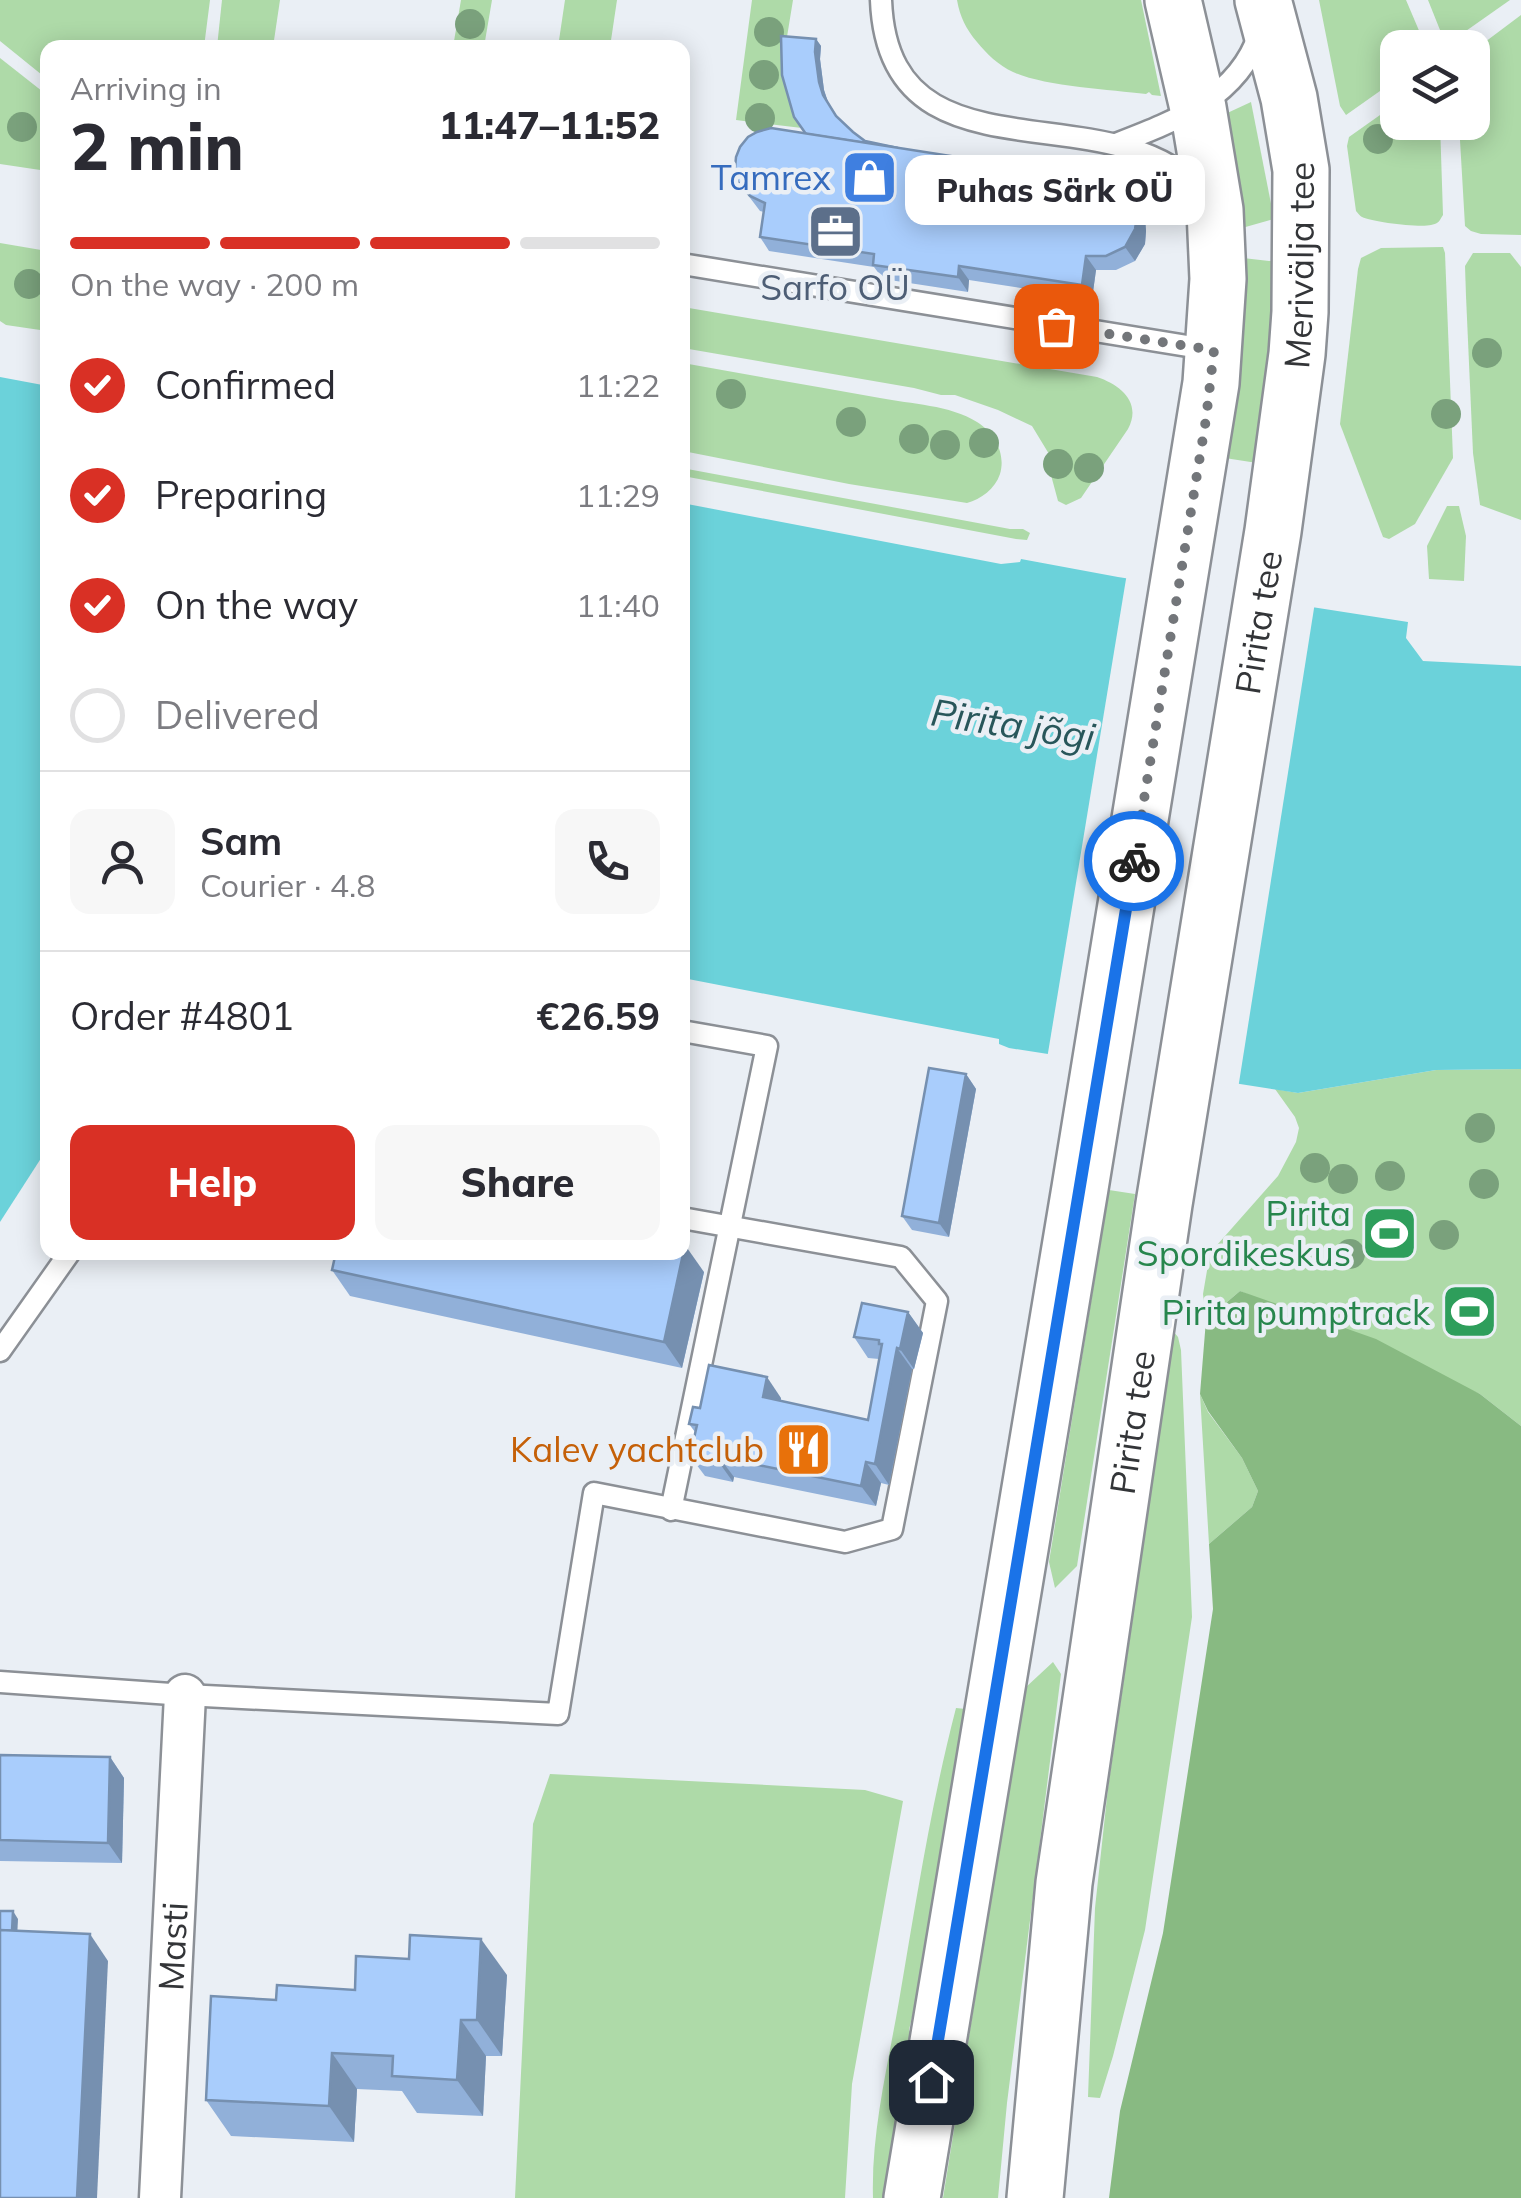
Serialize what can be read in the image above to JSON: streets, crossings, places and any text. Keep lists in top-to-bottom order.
{
  "streets": {
    "main road": ["Merivälja tee", "Pirita tee"],
    "street": ["Masti"]
  },
  "crossings": [
    ["Merivälja tee", "Pirita tee"]
  ],
  "water": ["Pirita jõgi"],
  "places": {
    "shop": ["Tamrex"],
    "office": ["Sarfo OÜ"],
    "other": ["Puhas Särk OÜ"],
    "sports": ["Pirita Spordikeskus", "Pirita pumptrack"],
    "restaurant": ["Kalev yachtclub"]
  },
  "page": {
    "heading": ["2 min", "Arriving in", "11:47–11:52"],
    "panel": [
      "Sam",
      "Courier · 4.8",
      "Order #4801",
      "€26.59"
    ],
    "bubble": "Puhas Särk OÜ",
    "bar": "On the way · 200 m",
    "list": [
      ["Confirmed", "11:22"],
      ["Preparing", "11:29"],
      ["On the way", "11:40"],
      "Delivered"
    ],
    "buttons": ["Help", "Share"]
  }
}
